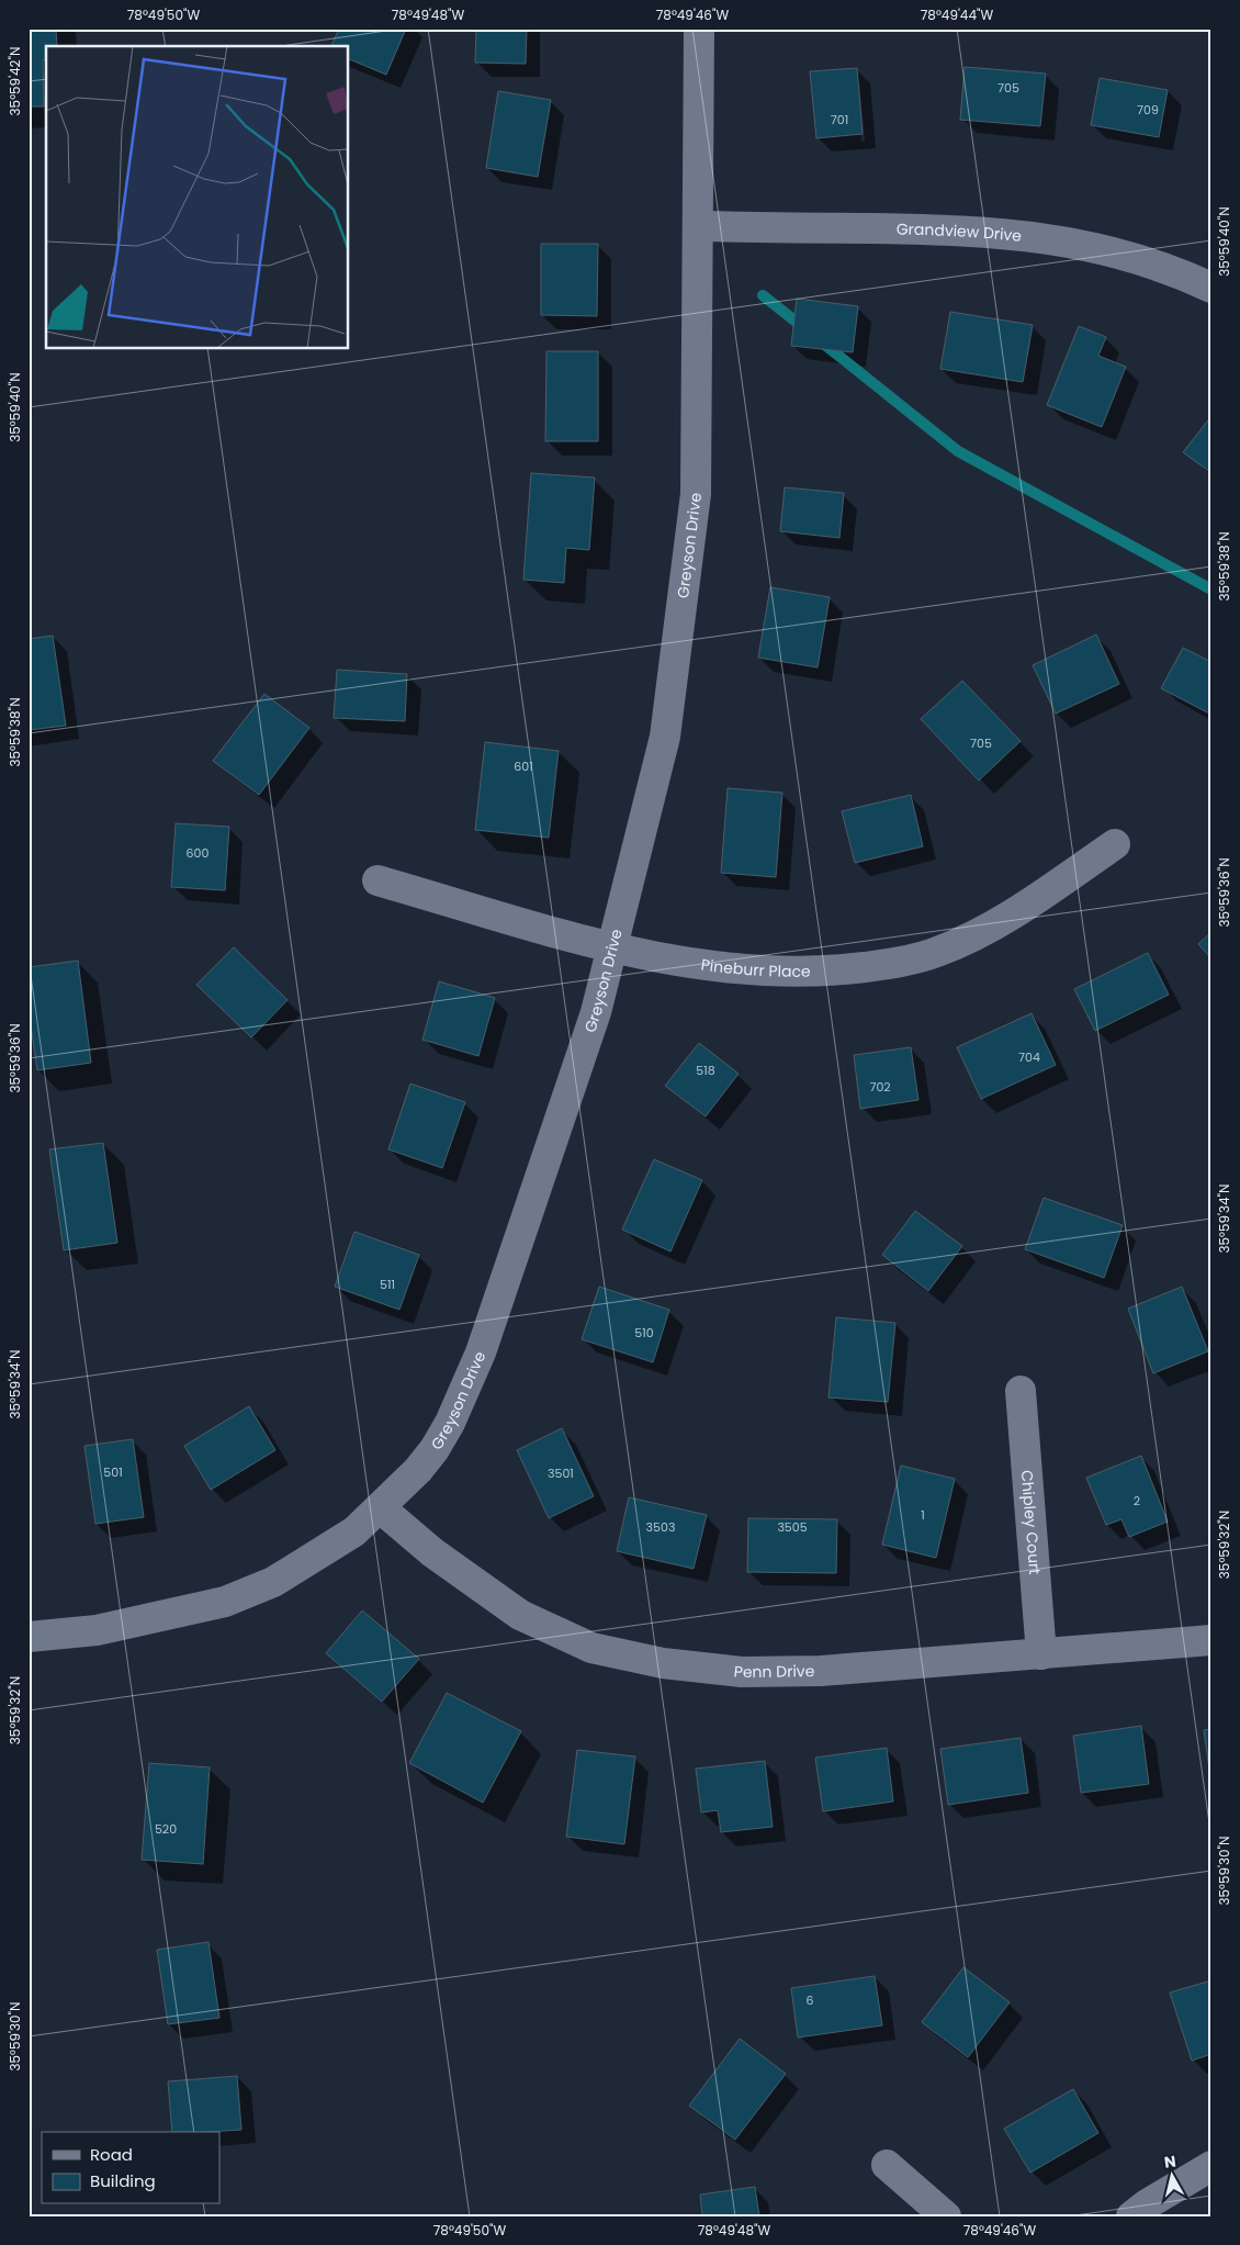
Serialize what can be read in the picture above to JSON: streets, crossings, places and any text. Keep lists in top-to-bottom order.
{
  "streets": {
    "street": [
      "Grandview Drive",
      "Greyson Drive",
      "Pineburr Place",
      "Chipley Court",
      "Penn Drive"
    ]
  },
  "crossings": [
    ["Grandview Drive", "Greyson Drive"],
    ["Greyson Drive", "Pineburr Place"],
    ["Greyson Drive", "Penn Drive"],
    ["Chipley Court", "Penn Drive"]
  ],
  "house_numbers": [
    "705",
    "709",
    "701",
    "705",
    "601",
    "600",
    "704",
    "518",
    "702",
    "511",
    "510",
    "501",
    "3501",
    "2",
    "1",
    "3503",
    "3505",
    "520",
    "6"
  ],
  "legend": ["Road", "Building"],
  "north": "top",
  "coordinates": [
    "78°49'50\"W",
    "78°49'48\"W",
    "78°49'46\"W",
    "78°49'44\"W",
    "35°59'42\"N",
    "35°59'40\"N",
    "35°59'38\"N",
    "35°59'36\"N",
    "35°59'34\"N",
    "35°59'32\"N",
    "35°59'30\"N"
  ]
}
